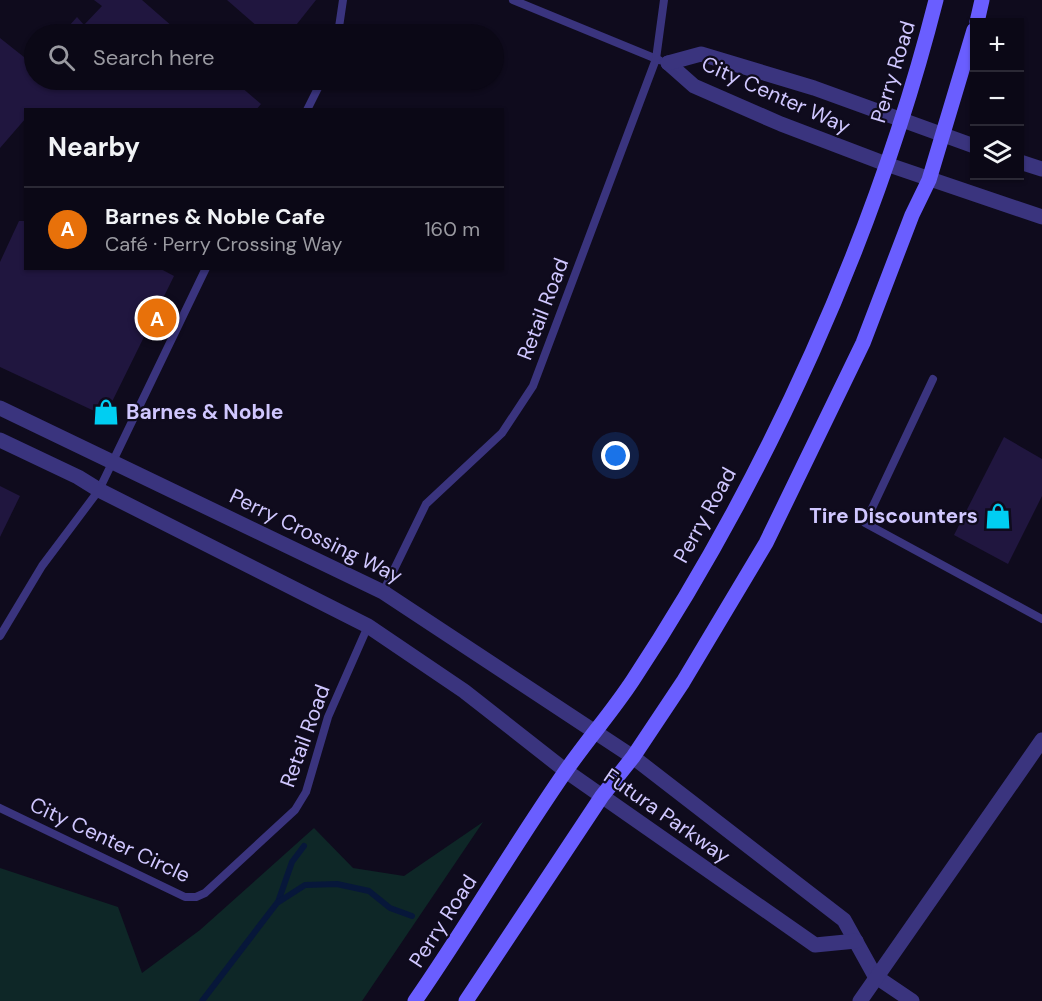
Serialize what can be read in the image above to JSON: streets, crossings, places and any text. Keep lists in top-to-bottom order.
{
  "streets": {
    "street": [
      "Perry Road",
      "City Center Way",
      "Perry Crossing Way",
      "Futura Parkway"
    ],
    "lane": ["Retail Road", "City Center Circle"]
  },
  "crossings": [
    ["Perry Road", "City Center Way"],
    ["Perry Road", "Perry Crossing Way"],
    ["Perry Road", "Futura Parkway"],
    ["City Center Way", "Retail Road"],
    ["Retail Road", "Perry Crossing Way"],
    ["Retail Road", "Futura Parkway"],
    ["Retail Road", "City Center Circle"],
    ["Perry Crossing Way", "Futura Parkway"]
  ],
  "places": {
    "shop": ["Barnes & Noble", "Tire Discounters"]
  },
  "page": {
    "map_buttons": ["+", "−"],
    "search": "Search here",
    "heading": "Nearby",
    "list": [
      {
        "mark": "A",
        "name": "Barnes & Noble Cafe",
        "note": "Café · Perry Crossing Way",
        "value": "160 m"
      }
    ],
    "pins": "A"
  }
}
